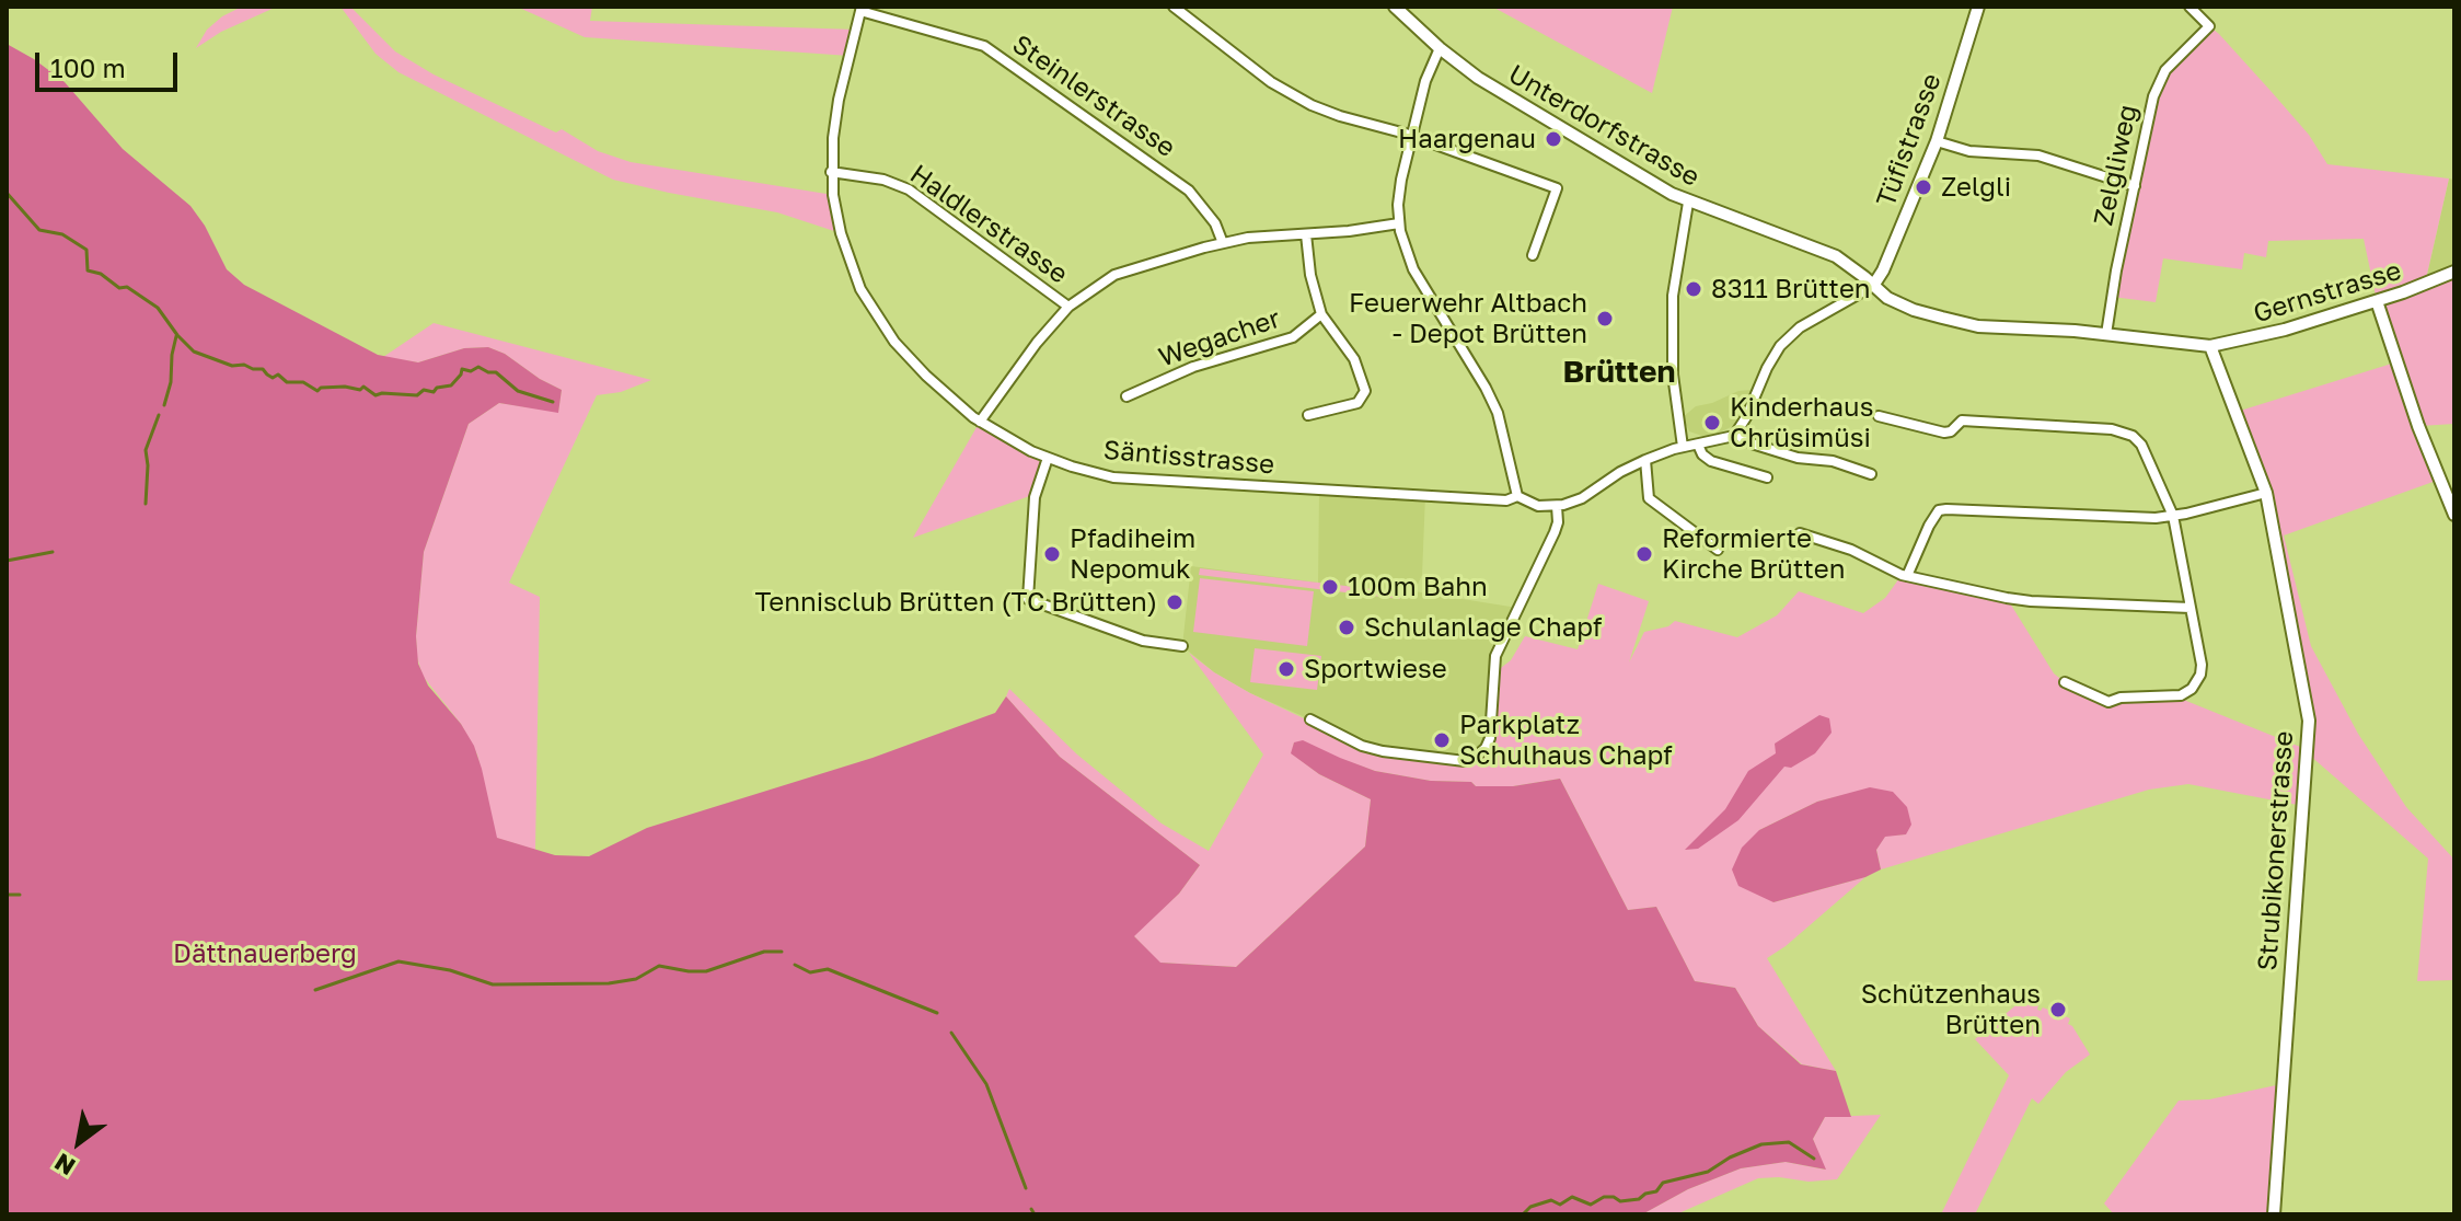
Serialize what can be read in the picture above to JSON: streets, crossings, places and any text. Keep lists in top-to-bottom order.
{
  "streets": {
    "street": [
      "Steinlerstrasse",
      "Unterdorfstrasse",
      "Tüfistrasse",
      "Zelgliweg",
      "Haldlerstrasse",
      "Gernstrasse",
      "Wegacher",
      "Säntisstrasse",
      "Strubikonerstrasse"
    ]
  },
  "crossings": [
    ["Steinlerstrasse", "Säntisstrasse"],
    ["Unterdorfstrasse", "Tüfistrasse"],
    ["Unterdorfstrasse", "Zelgliweg"],
    ["Unterdorfstrasse", "Gernstrasse"],
    ["Unterdorfstrasse", "Strubikonerstrasse"],
    ["Haldlerstrasse", "Säntisstrasse"],
    ["Gernstrasse", "Strubikonerstrasse"]
  ],
  "districts": ["Brütten"],
  "parks": ["Dättnauerberg"],
  "places": [
    "Haargenau",
    "Zelgli",
    "8311 Brütten",
    "Feuerwehr Altbach - Depot Brütten",
    "Kinderhaus Chrüsimüsi",
    "Pfadiheim Nepomuk",
    "Reformierte Kirche Brütten",
    "100m Bahn",
    "Tennisclub Brütten (TC Brütten)",
    "Schulanlage Chapf",
    "Sportwiese",
    "Parkplatz Schulhaus Chapf",
    "Schützenhaus Brütten"
  ],
  "scale_bar": "100 m",
  "north": "bottom left"
}
